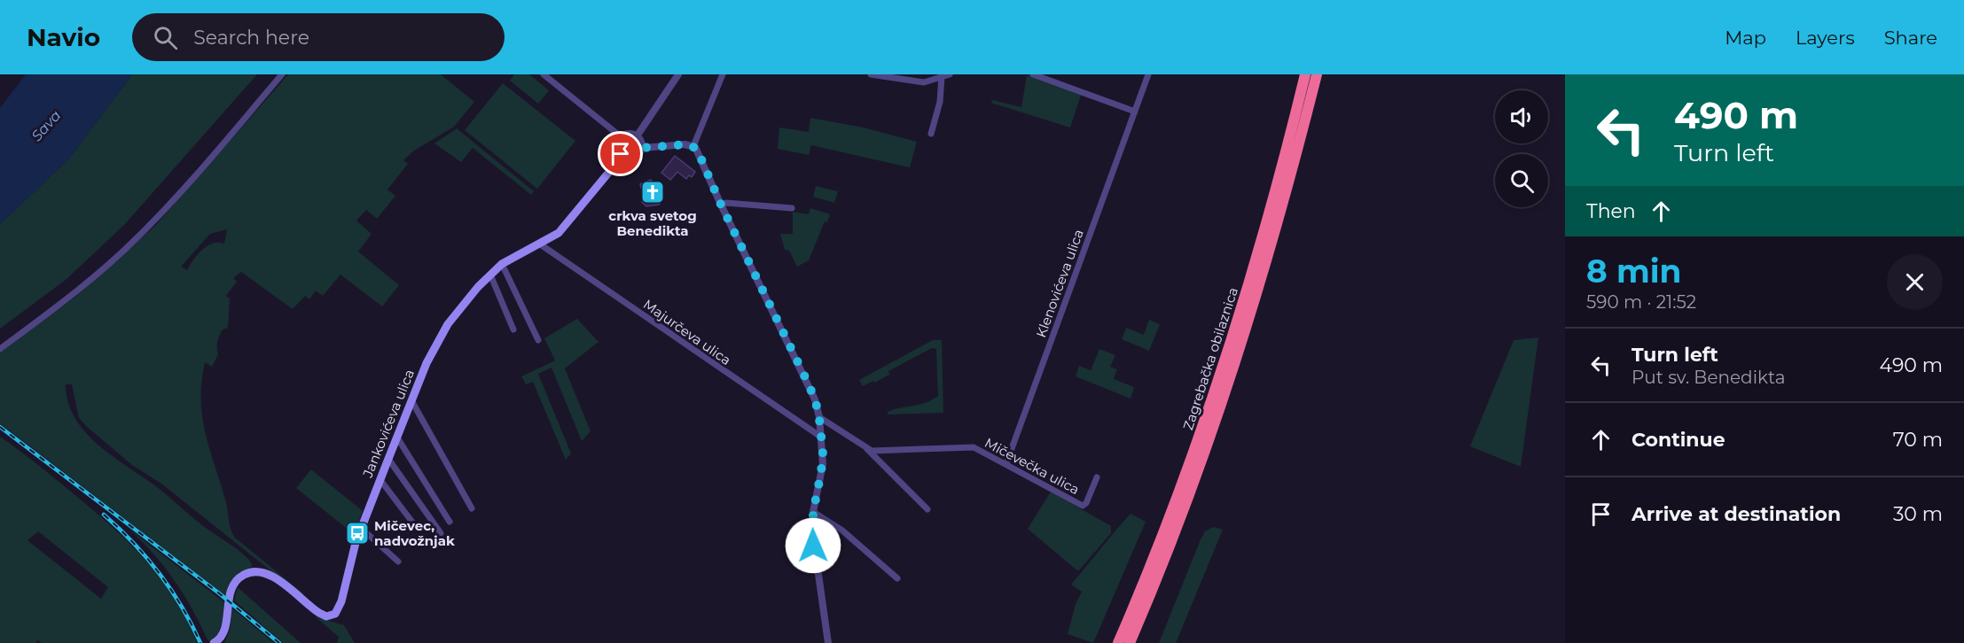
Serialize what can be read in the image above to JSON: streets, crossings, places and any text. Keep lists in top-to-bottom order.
{
  "streets": {
    "highway": ["Zagrebačka obilaznica"],
    "main road": ["Jankovićeva ulica"],
    "street": ["Klenovićeva ulica", "Majurčeva ulica", "Mičevečka ulica"]
  },
  "crossings": [
    ["Klenovićeva ulica", "Mičevečka ulica"],
    ["Majurčeva ulica", "Jankovićeva ulica"]
  ],
  "water": ["Sava"],
  "places": {
    "church": ["crkva svetog Benedikta"],
    "bus stop": ["Mičevec, nadvožnjak"]
  },
  "page": {
    "header": "Navio",
    "search": "Search here",
    "nav": ["Map", "Layers", "Share"],
    "turn": ["490 m", "Turn left"],
    "then": "Then",
    "heading": ["8 min", "590 m · 21:52"],
    "list": [
      {
        "name": "Turn left",
        "note": "Put sv. Benedikta",
        "value": "490 m"
      },
      {
        "name": "Continue",
        "value": "70 m"
      },
      {
        "name": "Arrive at destination",
        "value": "30 m"
      }
    ]
  }
}
